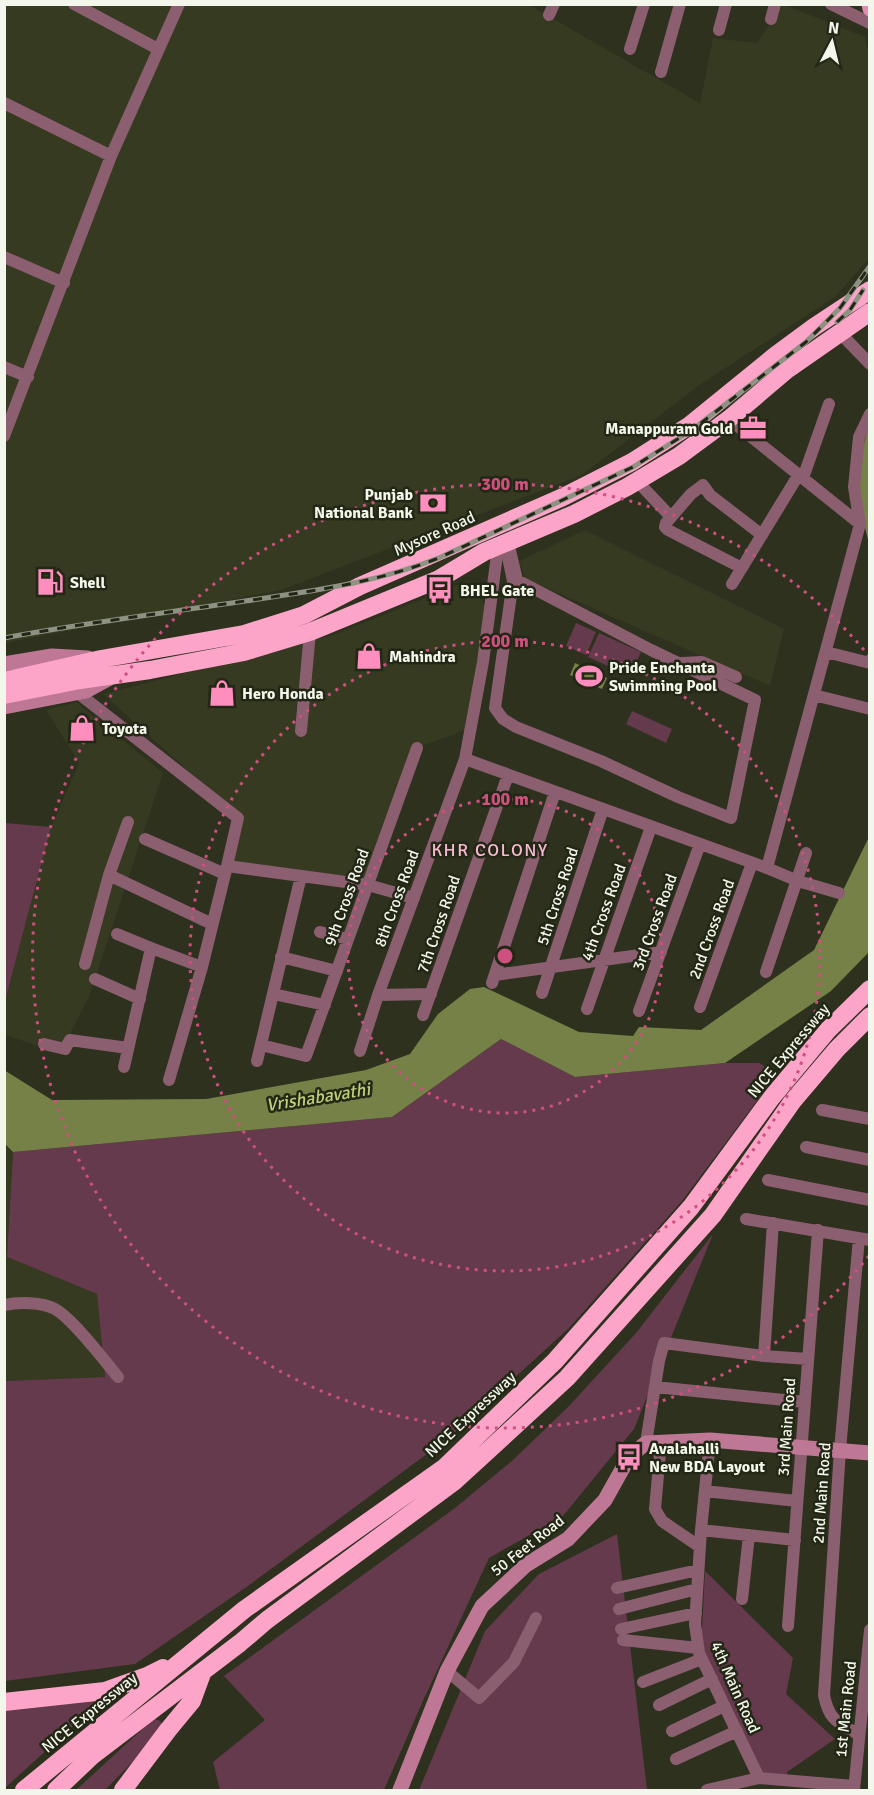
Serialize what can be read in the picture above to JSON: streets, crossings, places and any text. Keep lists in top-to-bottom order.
{
  "streets": {
    "highway": ["Mysore Road", "NICE Expressway"],
    "main road": ["50 Feet Road"],
    "street": [
      "5th Cross Road",
      "9th Cross Road",
      "8th Cross Road",
      "4th Cross Road",
      "3rd Cross Road",
      "7th Cross Road",
      "2nd Cross Road",
      "3rd Main Road",
      "2nd Main Road",
      "4th Main Road",
      "1st Main Road"
    ]
  },
  "crossings": [
    ["2nd Main Road", "1st Main Road"]
  ],
  "districts": ["KHR COLONY"],
  "water": ["Vrishabavathi"],
  "places": {
    "office": ["Manappuram Gold"],
    "bank": ["Punjab National Bank"],
    "fuel station": ["Shell"],
    "bus stop": ["BHEL Gate", "Avalahalli New BDA Layout"],
    "shop": ["Mahindra", "Hero Honda", "Toyota"],
    "sports": ["Pride Enchanta Swimming Pool"]
  },
  "north": "top",
  "rings": ["300 m", "200 m", "100 m"]
}
